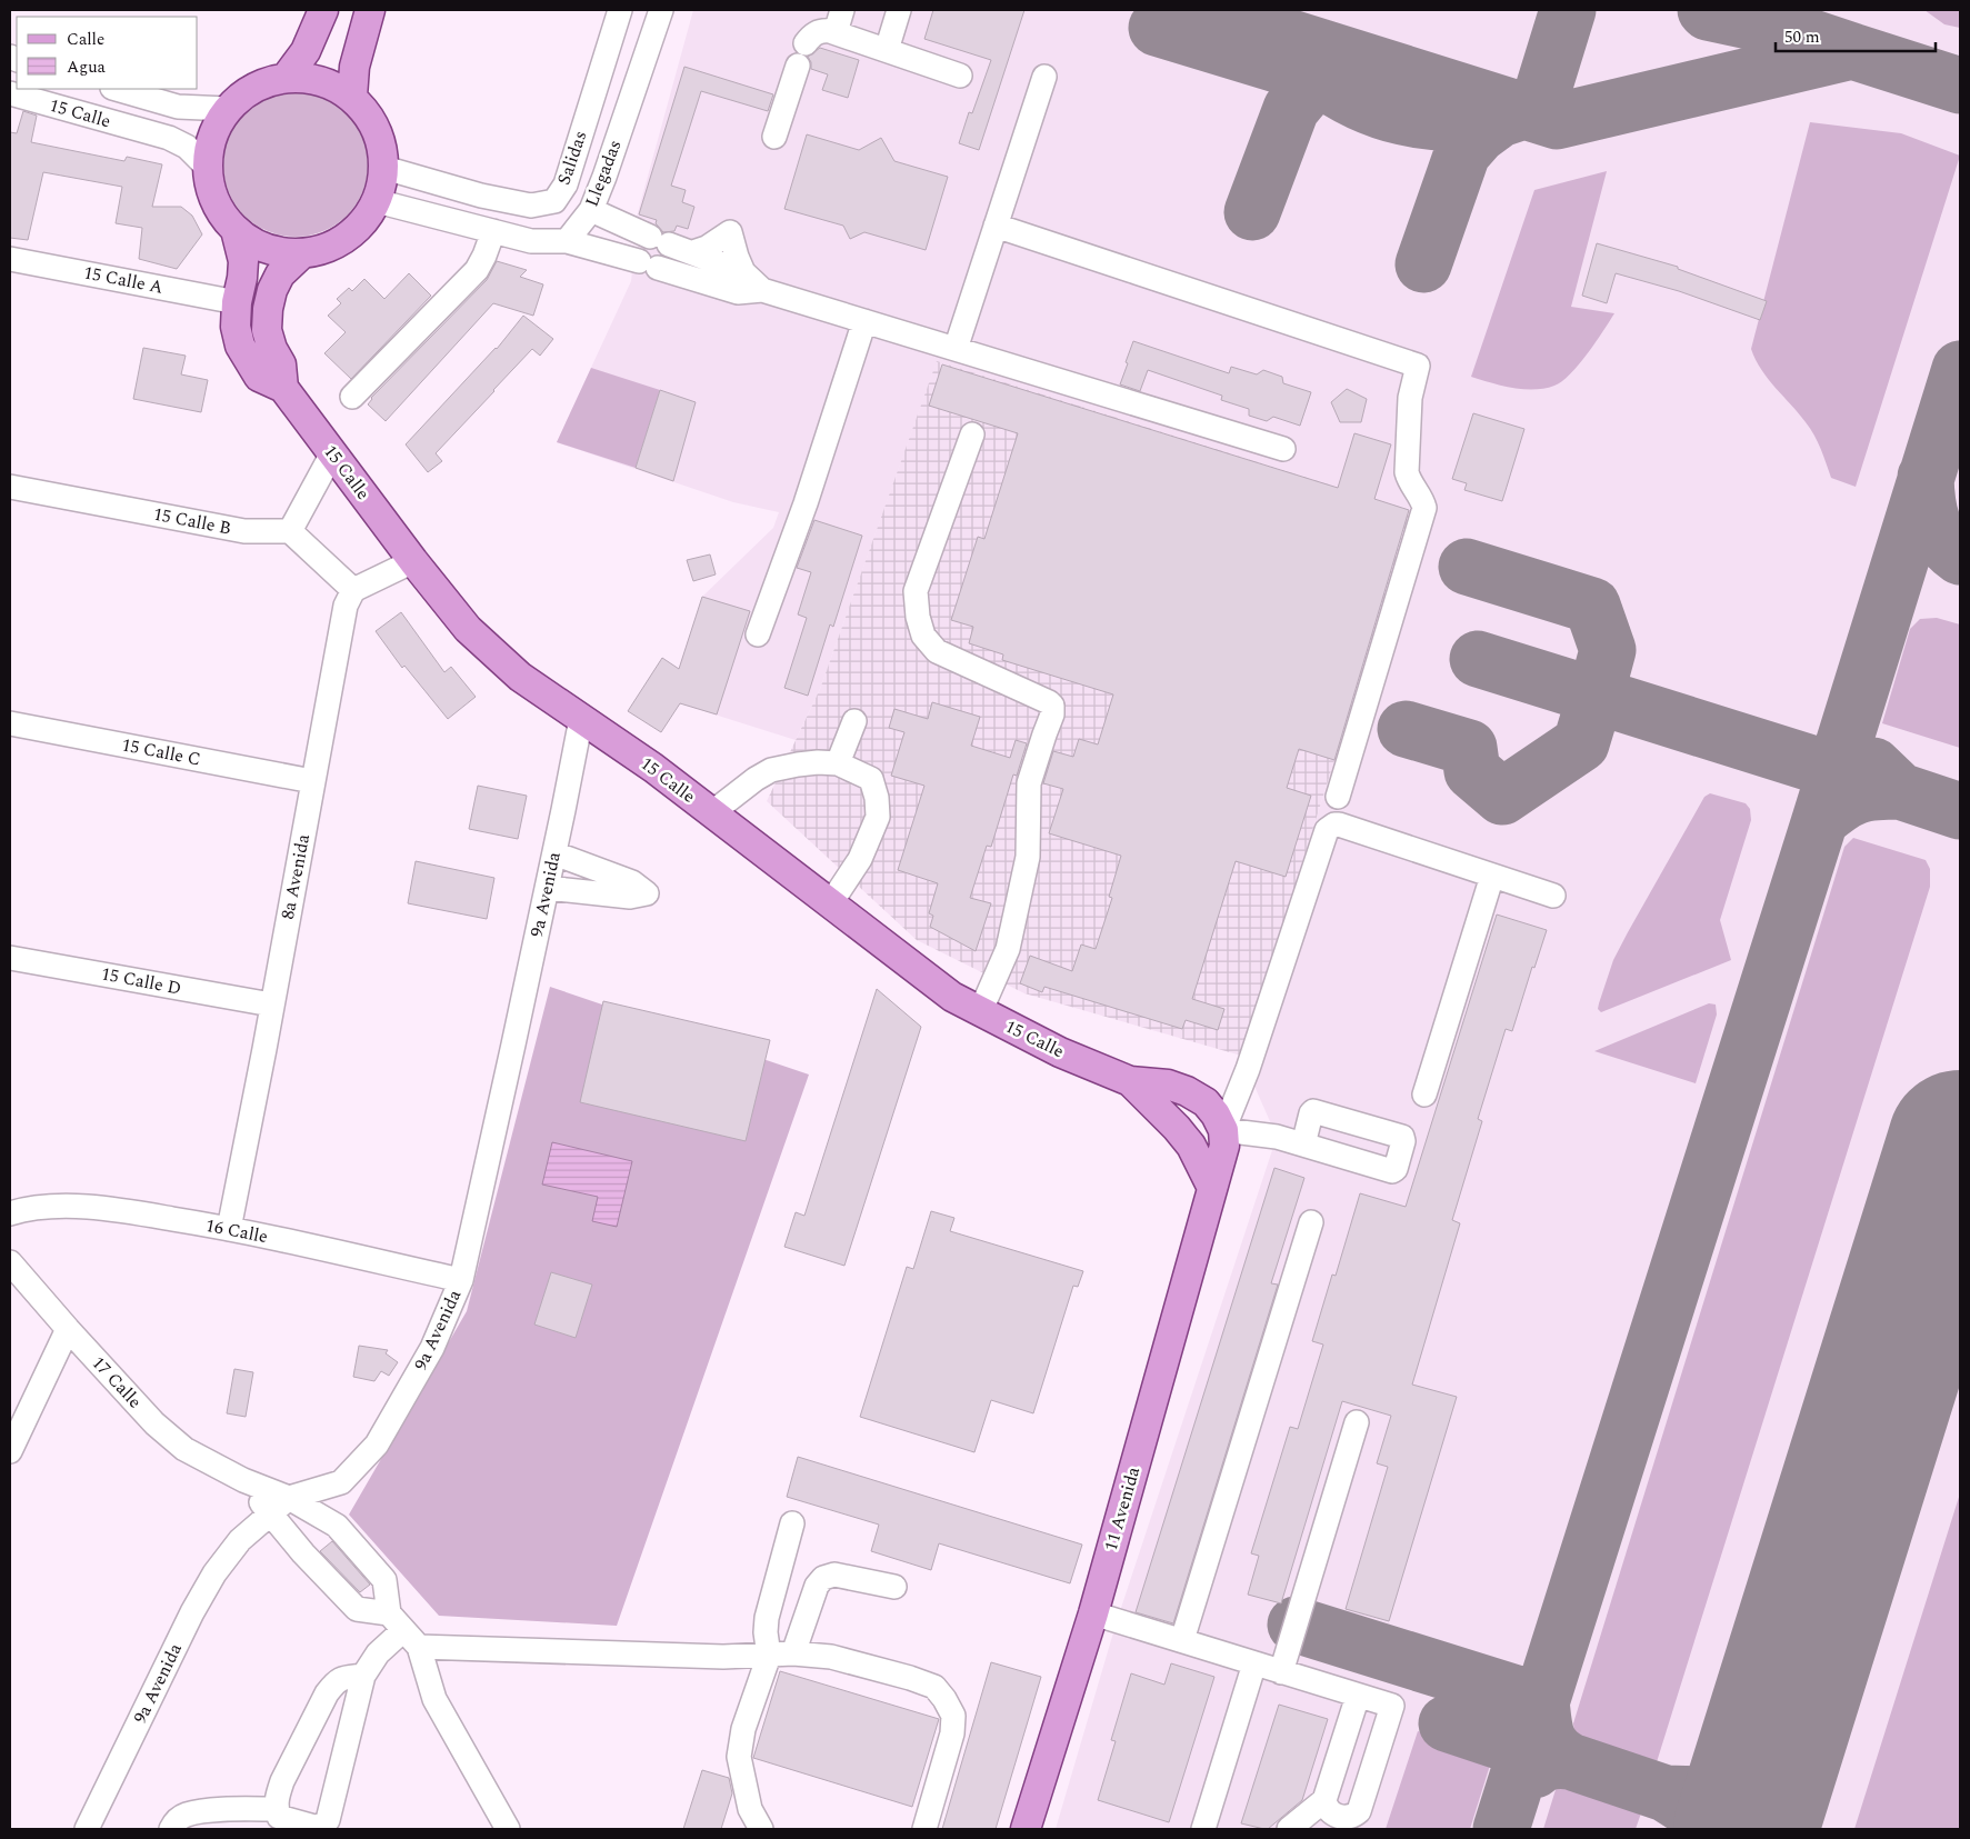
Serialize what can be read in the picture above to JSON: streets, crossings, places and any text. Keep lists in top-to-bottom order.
{
  "streets": {
    "main road": ["15 Calle", "11 Avenida"],
    "street": [
      "Salidas",
      "Llegadas",
      "15 Calle A",
      "15 Calle B",
      "15 Calle C",
      "8a Avenida",
      "9a Avenida",
      "15 Calle D",
      "16 Calle",
      "17 Calle"
    ]
  },
  "crossings": [
    ["15 Calle", "Salidas"],
    ["15 Calle", "15 Calle A"],
    ["15 Calle", "9a Avenida"],
    ["15 Calle C", "8a Avenida"],
    ["8a Avenida", "15 Calle D"],
    ["8a Avenida", "16 Calle"],
    ["9a Avenida", "16 Calle"],
    ["9a Avenida", "17 Calle"]
  ],
  "legend": ["Calle", "Agua"],
  "scale_bar": "50 m"
}
